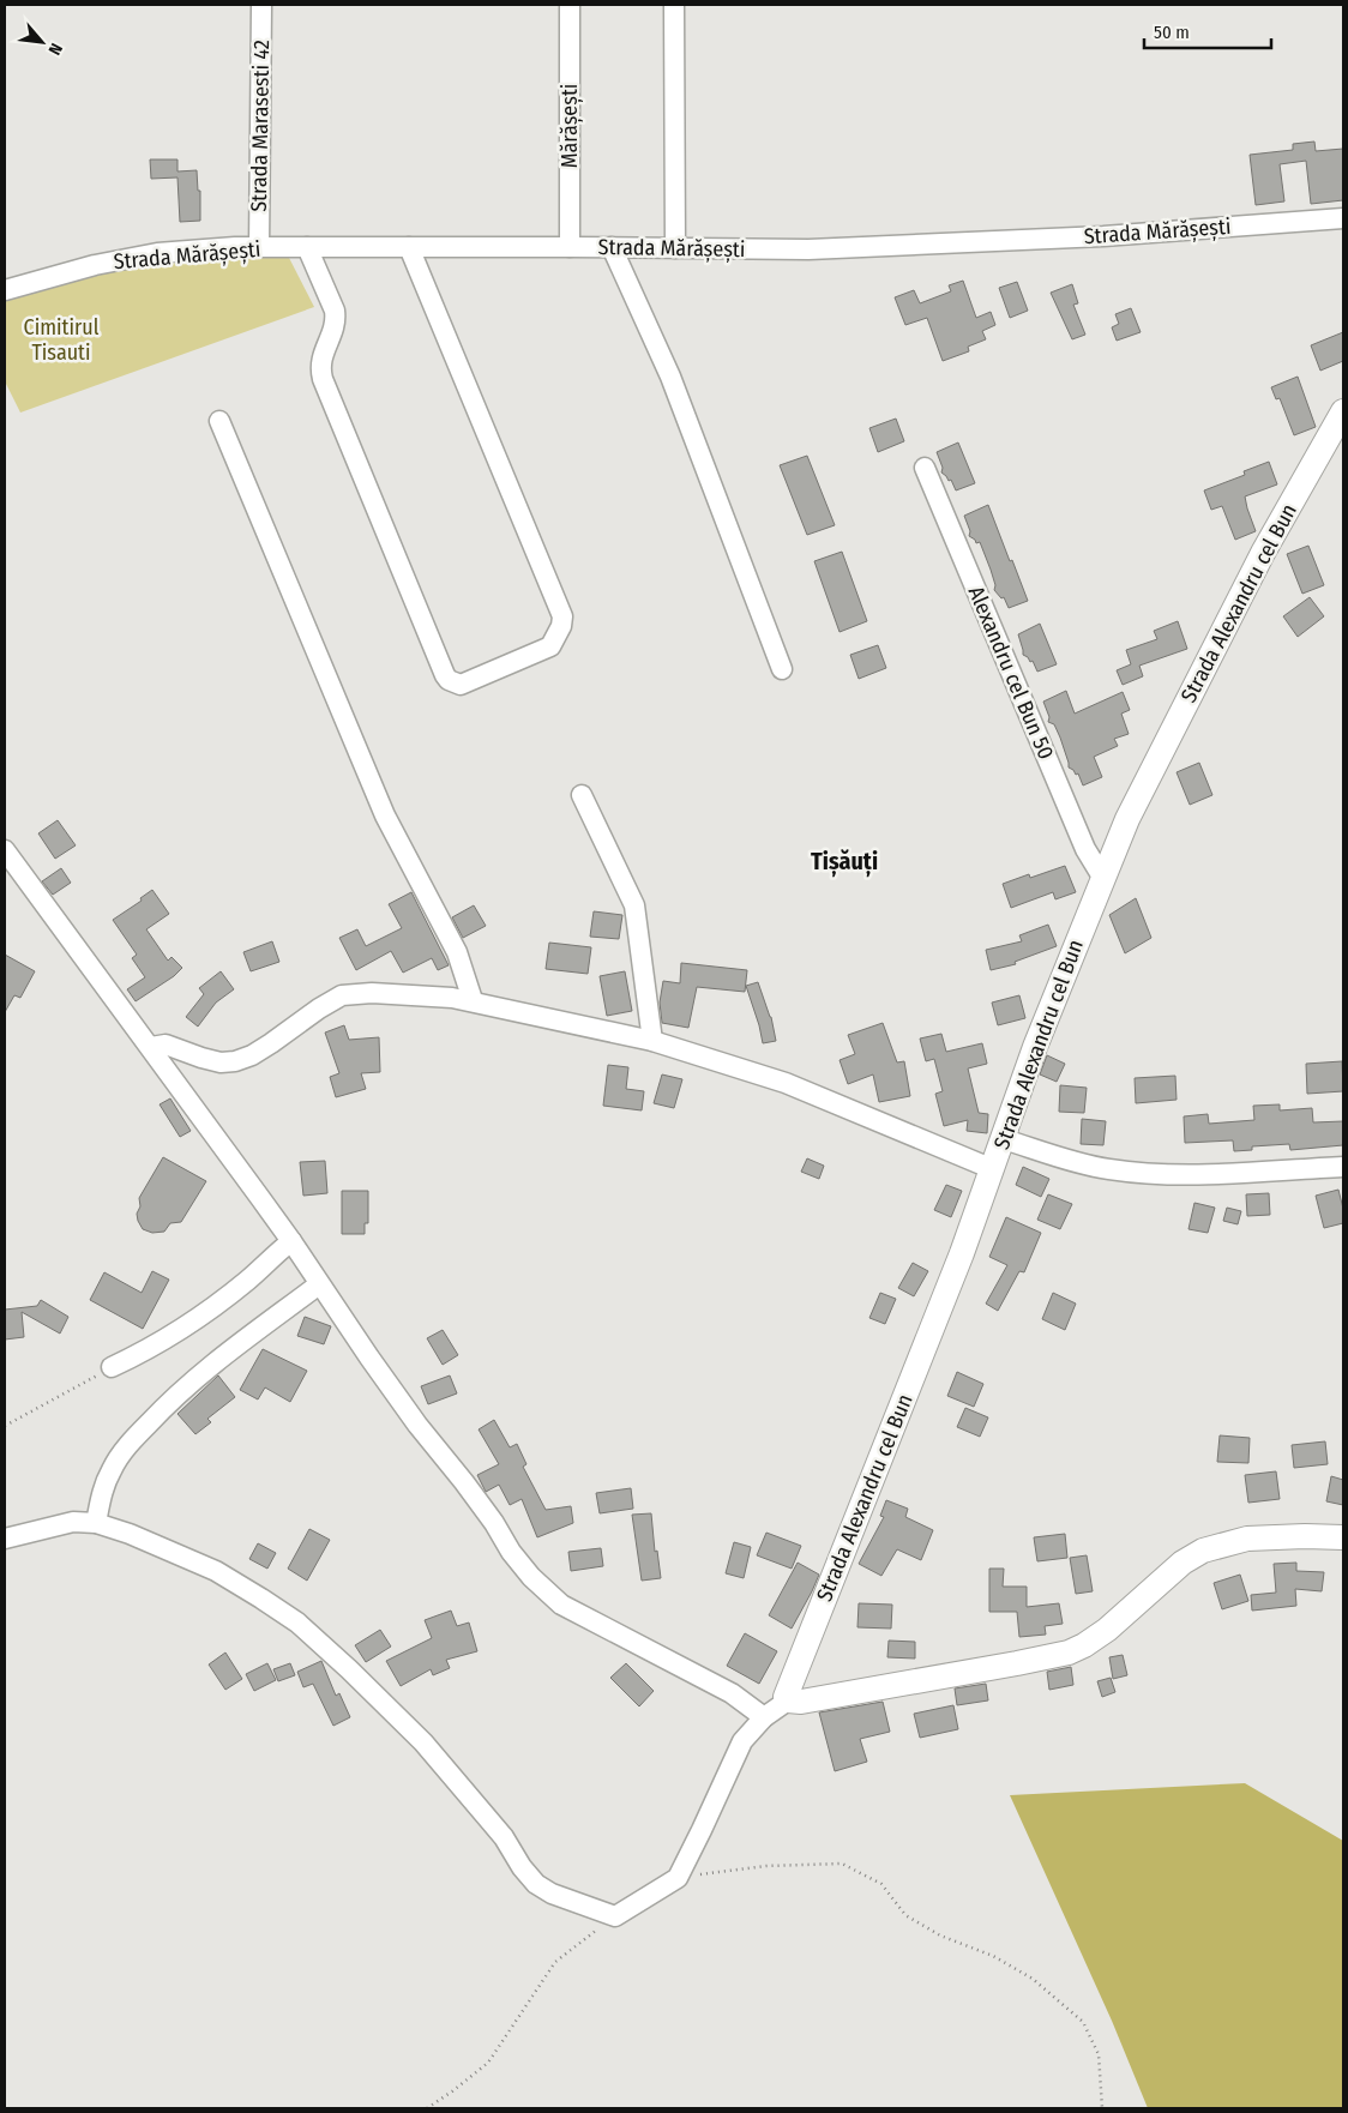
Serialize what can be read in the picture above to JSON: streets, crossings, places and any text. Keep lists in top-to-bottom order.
{
  "streets": {
    "street": [
      "Strada Marasesti 42",
      "Mărășești",
      "Strada Mărășești",
      "Strada Alexandru cel Bun",
      "Alexandru cel Bun 50"
    ]
  },
  "crossings": [
    ["Strada Marasesti 42", "Strada Mărășești"],
    ["Mărășești", "Strada Mărășești"],
    ["Strada Alexandru cel Bun", "Alexandru cel Bun 50"]
  ],
  "districts": ["Tișăuți"],
  "parks": ["Cimitirul Tisauti"],
  "scale_bar": "50 m",
  "north": "bottom right"
}
